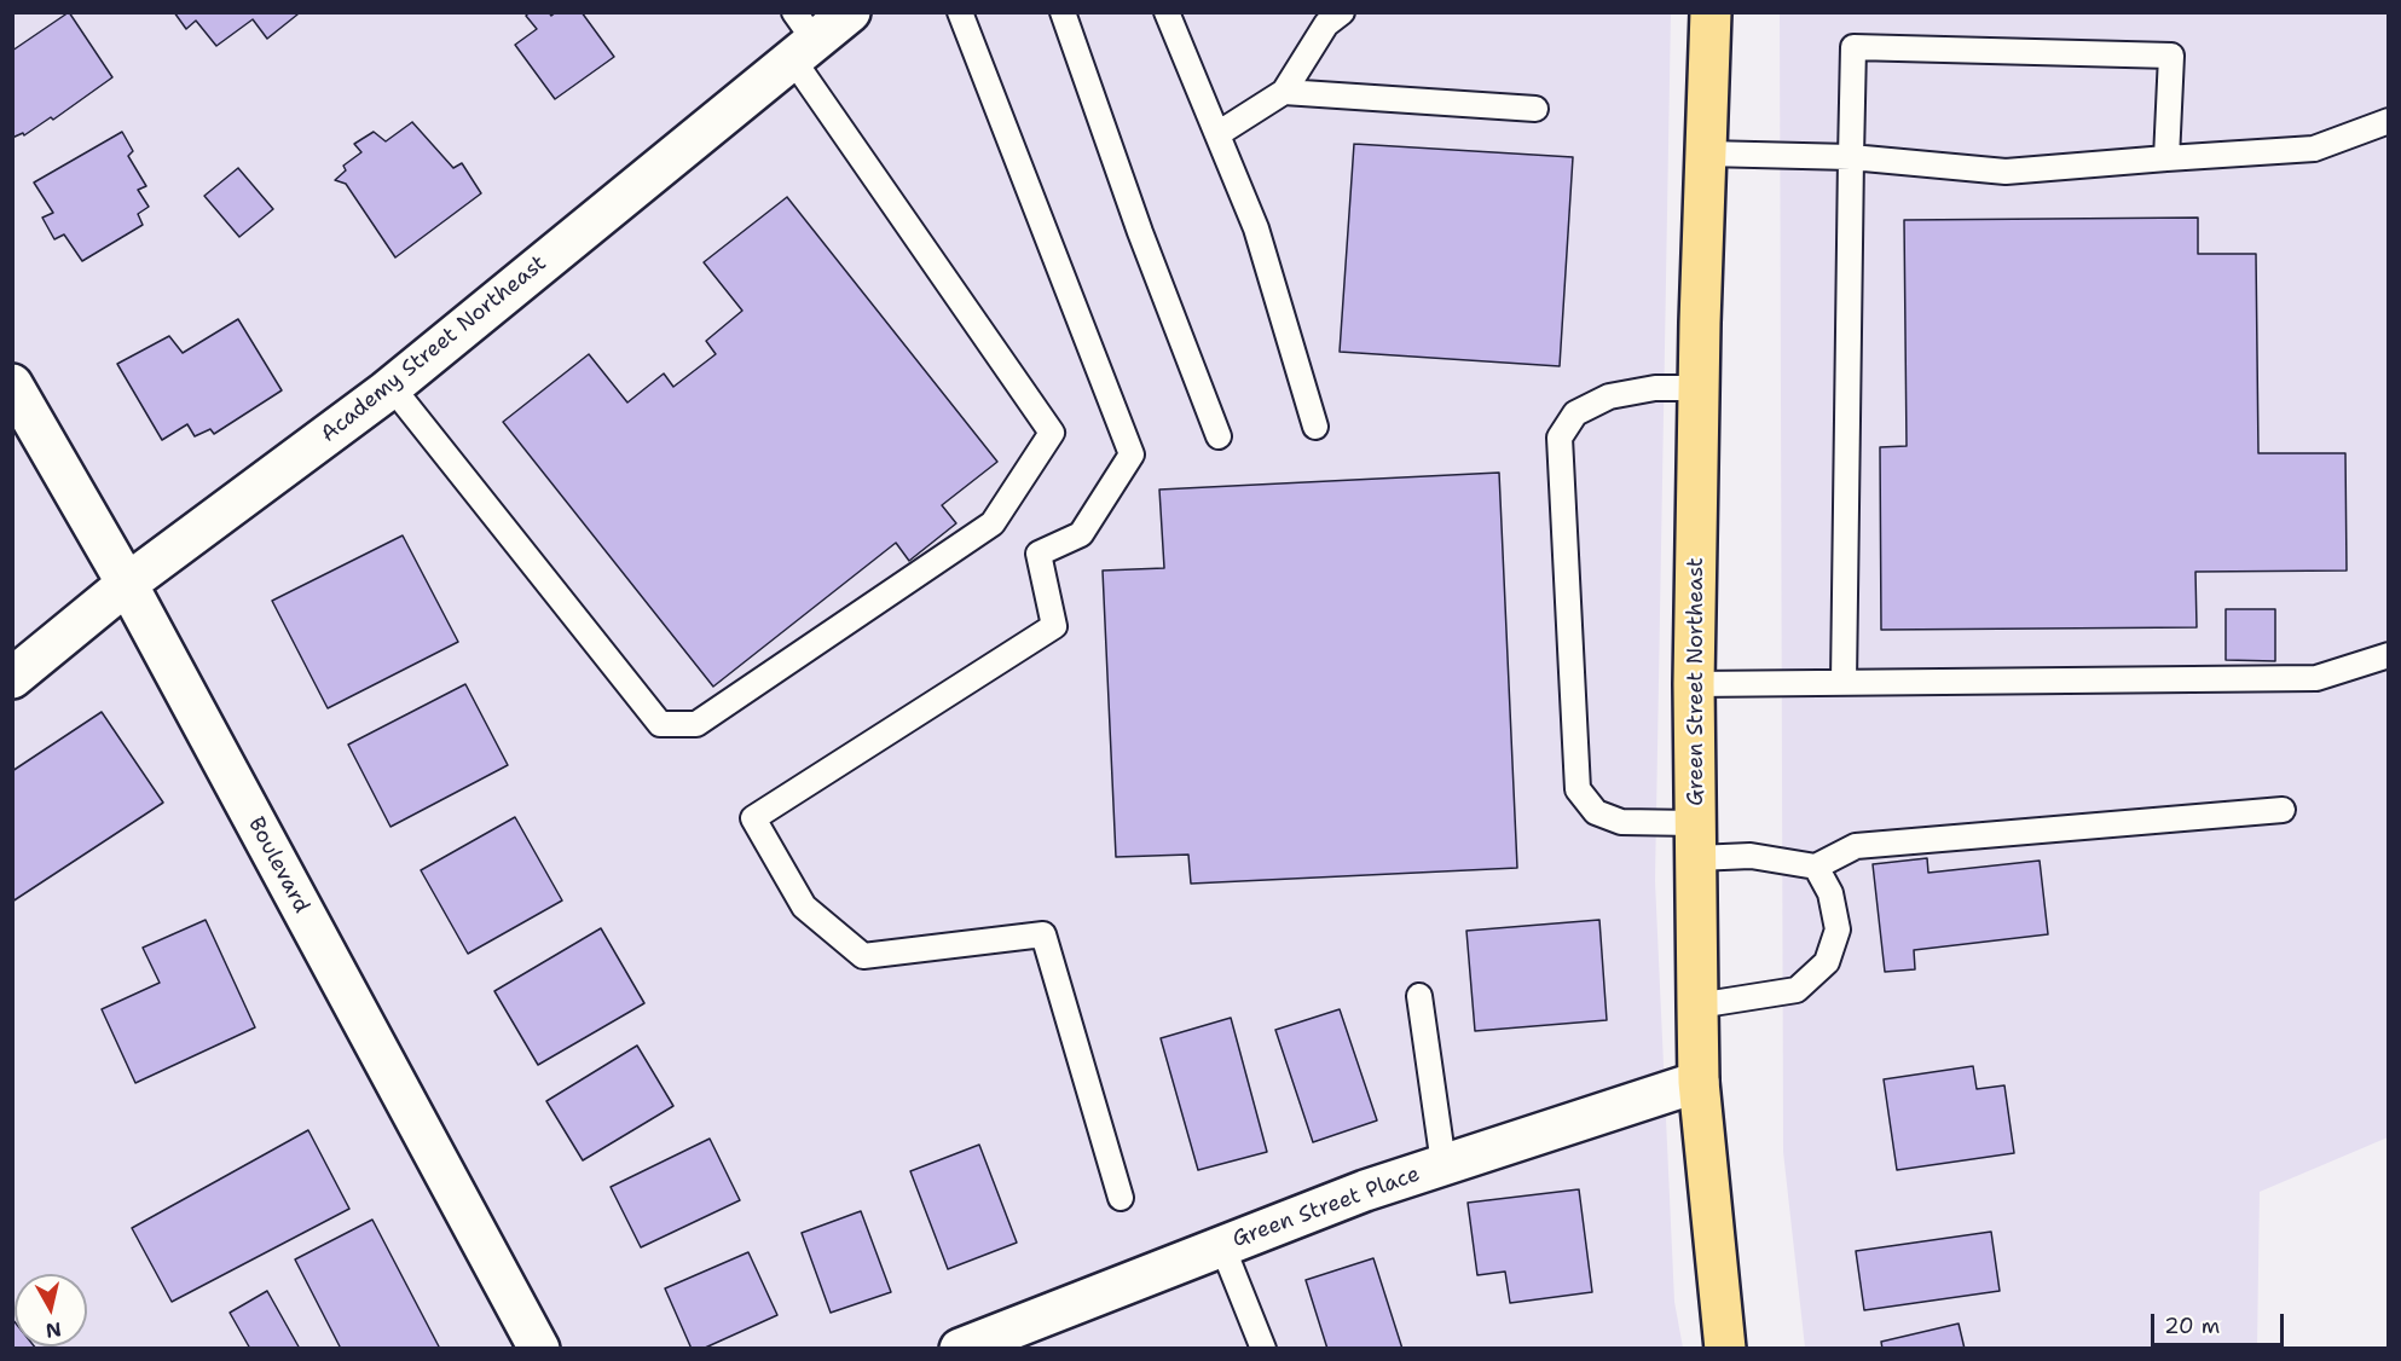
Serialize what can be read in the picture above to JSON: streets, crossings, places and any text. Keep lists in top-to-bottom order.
{
  "streets": {
    "highway": ["Green Street Northeast"],
    "street": ["Academy Street Northeast", "Boulevard", "Green Street Place"]
  },
  "crossings": [
    ["Academy Street Northeast", "Boulevard"],
    ["Green Street Northeast", "Green Street Place"]
  ],
  "scale_bar": "20 m",
  "north": "bottom"
}
